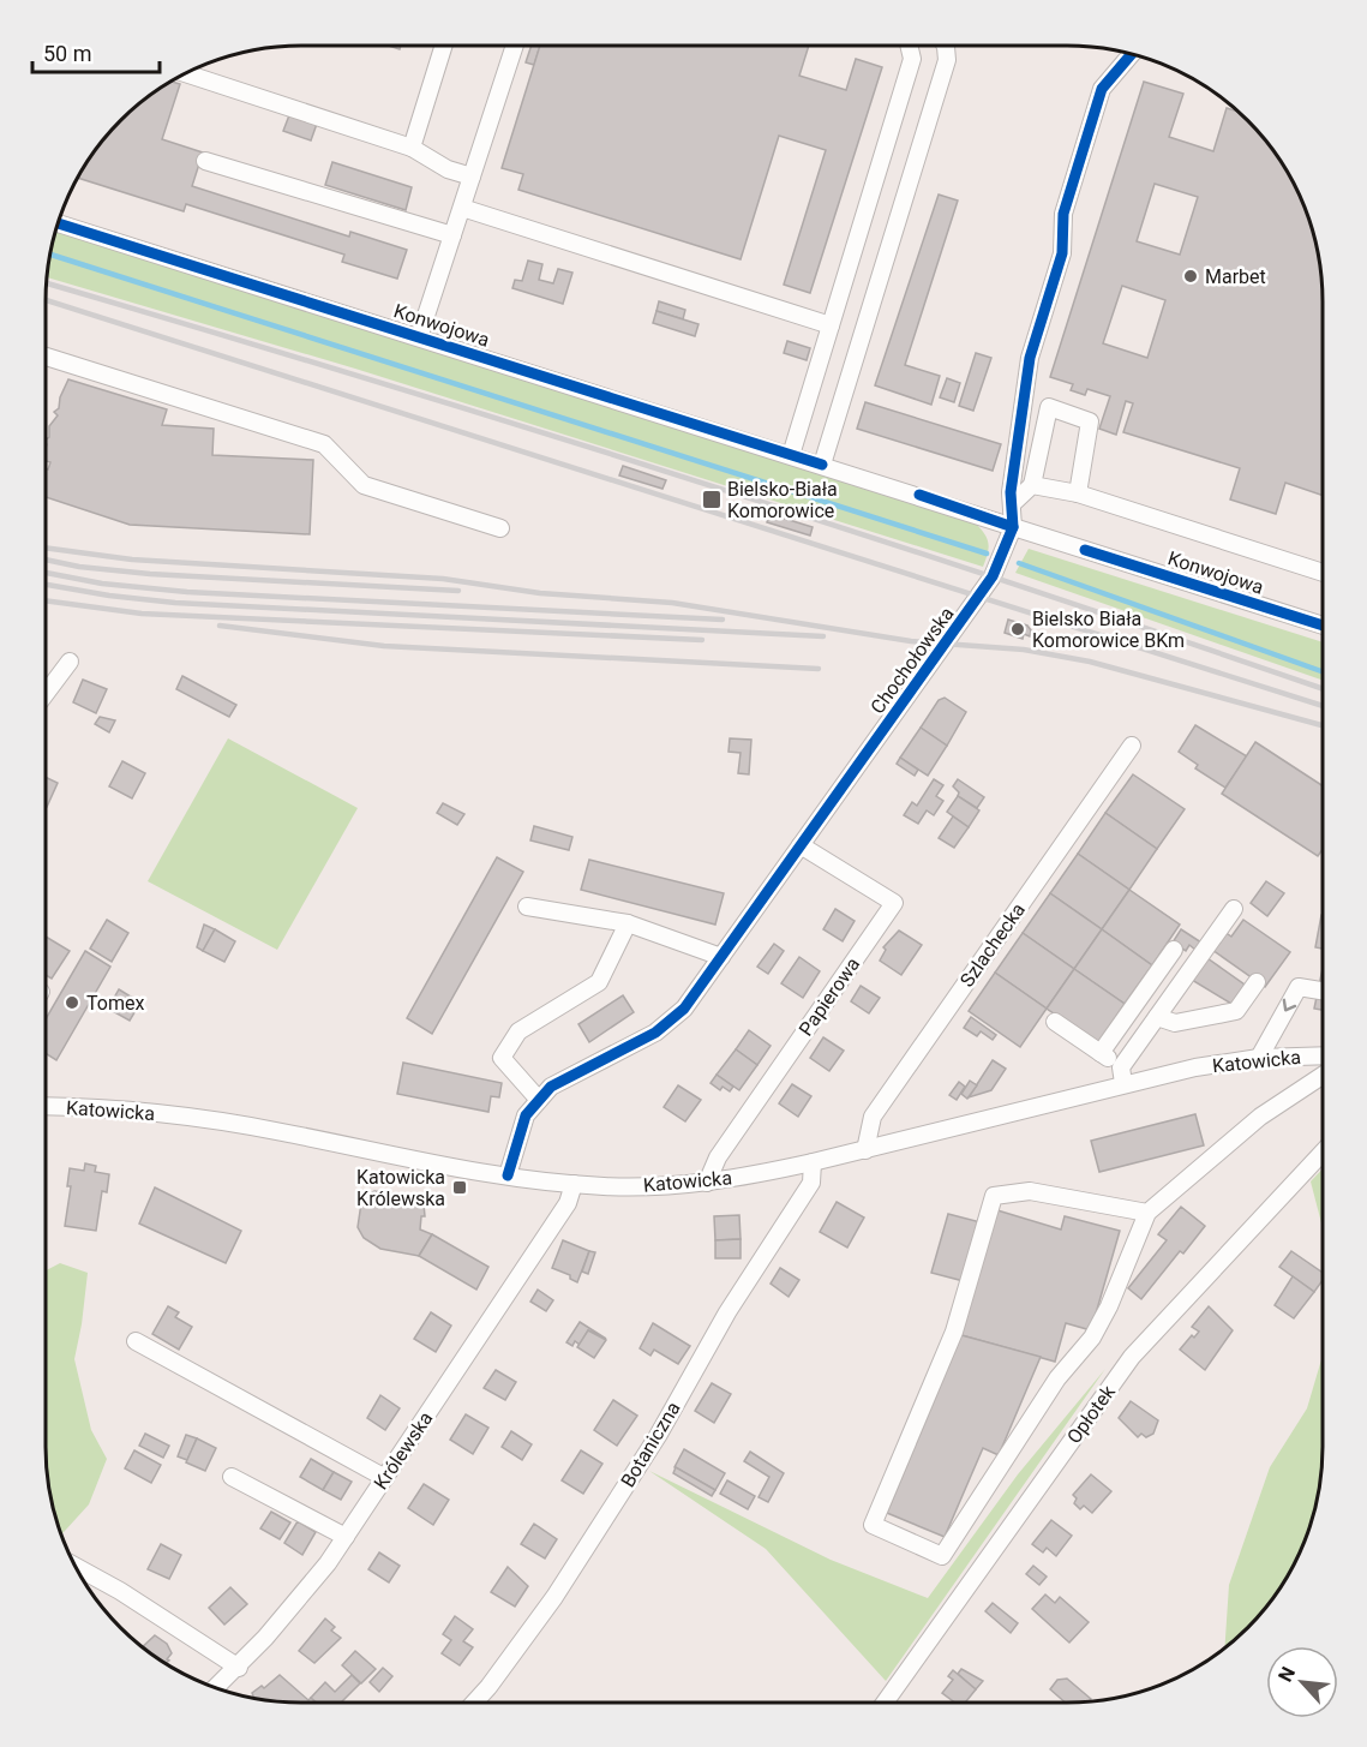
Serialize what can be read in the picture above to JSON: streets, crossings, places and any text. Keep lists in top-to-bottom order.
{
  "streets": {
    "street": [
      "Konwojowa",
      "Chochołowska",
      "Szlachecka",
      "Papierowa",
      "Katowicka",
      "Opłotek",
      "Botaniczna",
      "Królewska"
    ]
  },
  "crossings": [
    ["Konwojowa", "Chochołowska"],
    ["Chochołowska", "Papierowa"],
    ["Chochołowska", "Katowicka"],
    ["Szlachecka", "Katowicka"],
    ["Papierowa", "Katowicka"],
    ["Katowicka", "Botaniczna"],
    ["Katowicka", "Królewska"]
  ],
  "places": {
    "other": ["Marbet", "Bielsko Biała Komorowice BKm", "Tomex"],
    "transit": ["Bielsko-Biała Komorowice", "Katowicka Królewska"]
  },
  "scale_bar": "50 m",
  "north": "top left"
}
